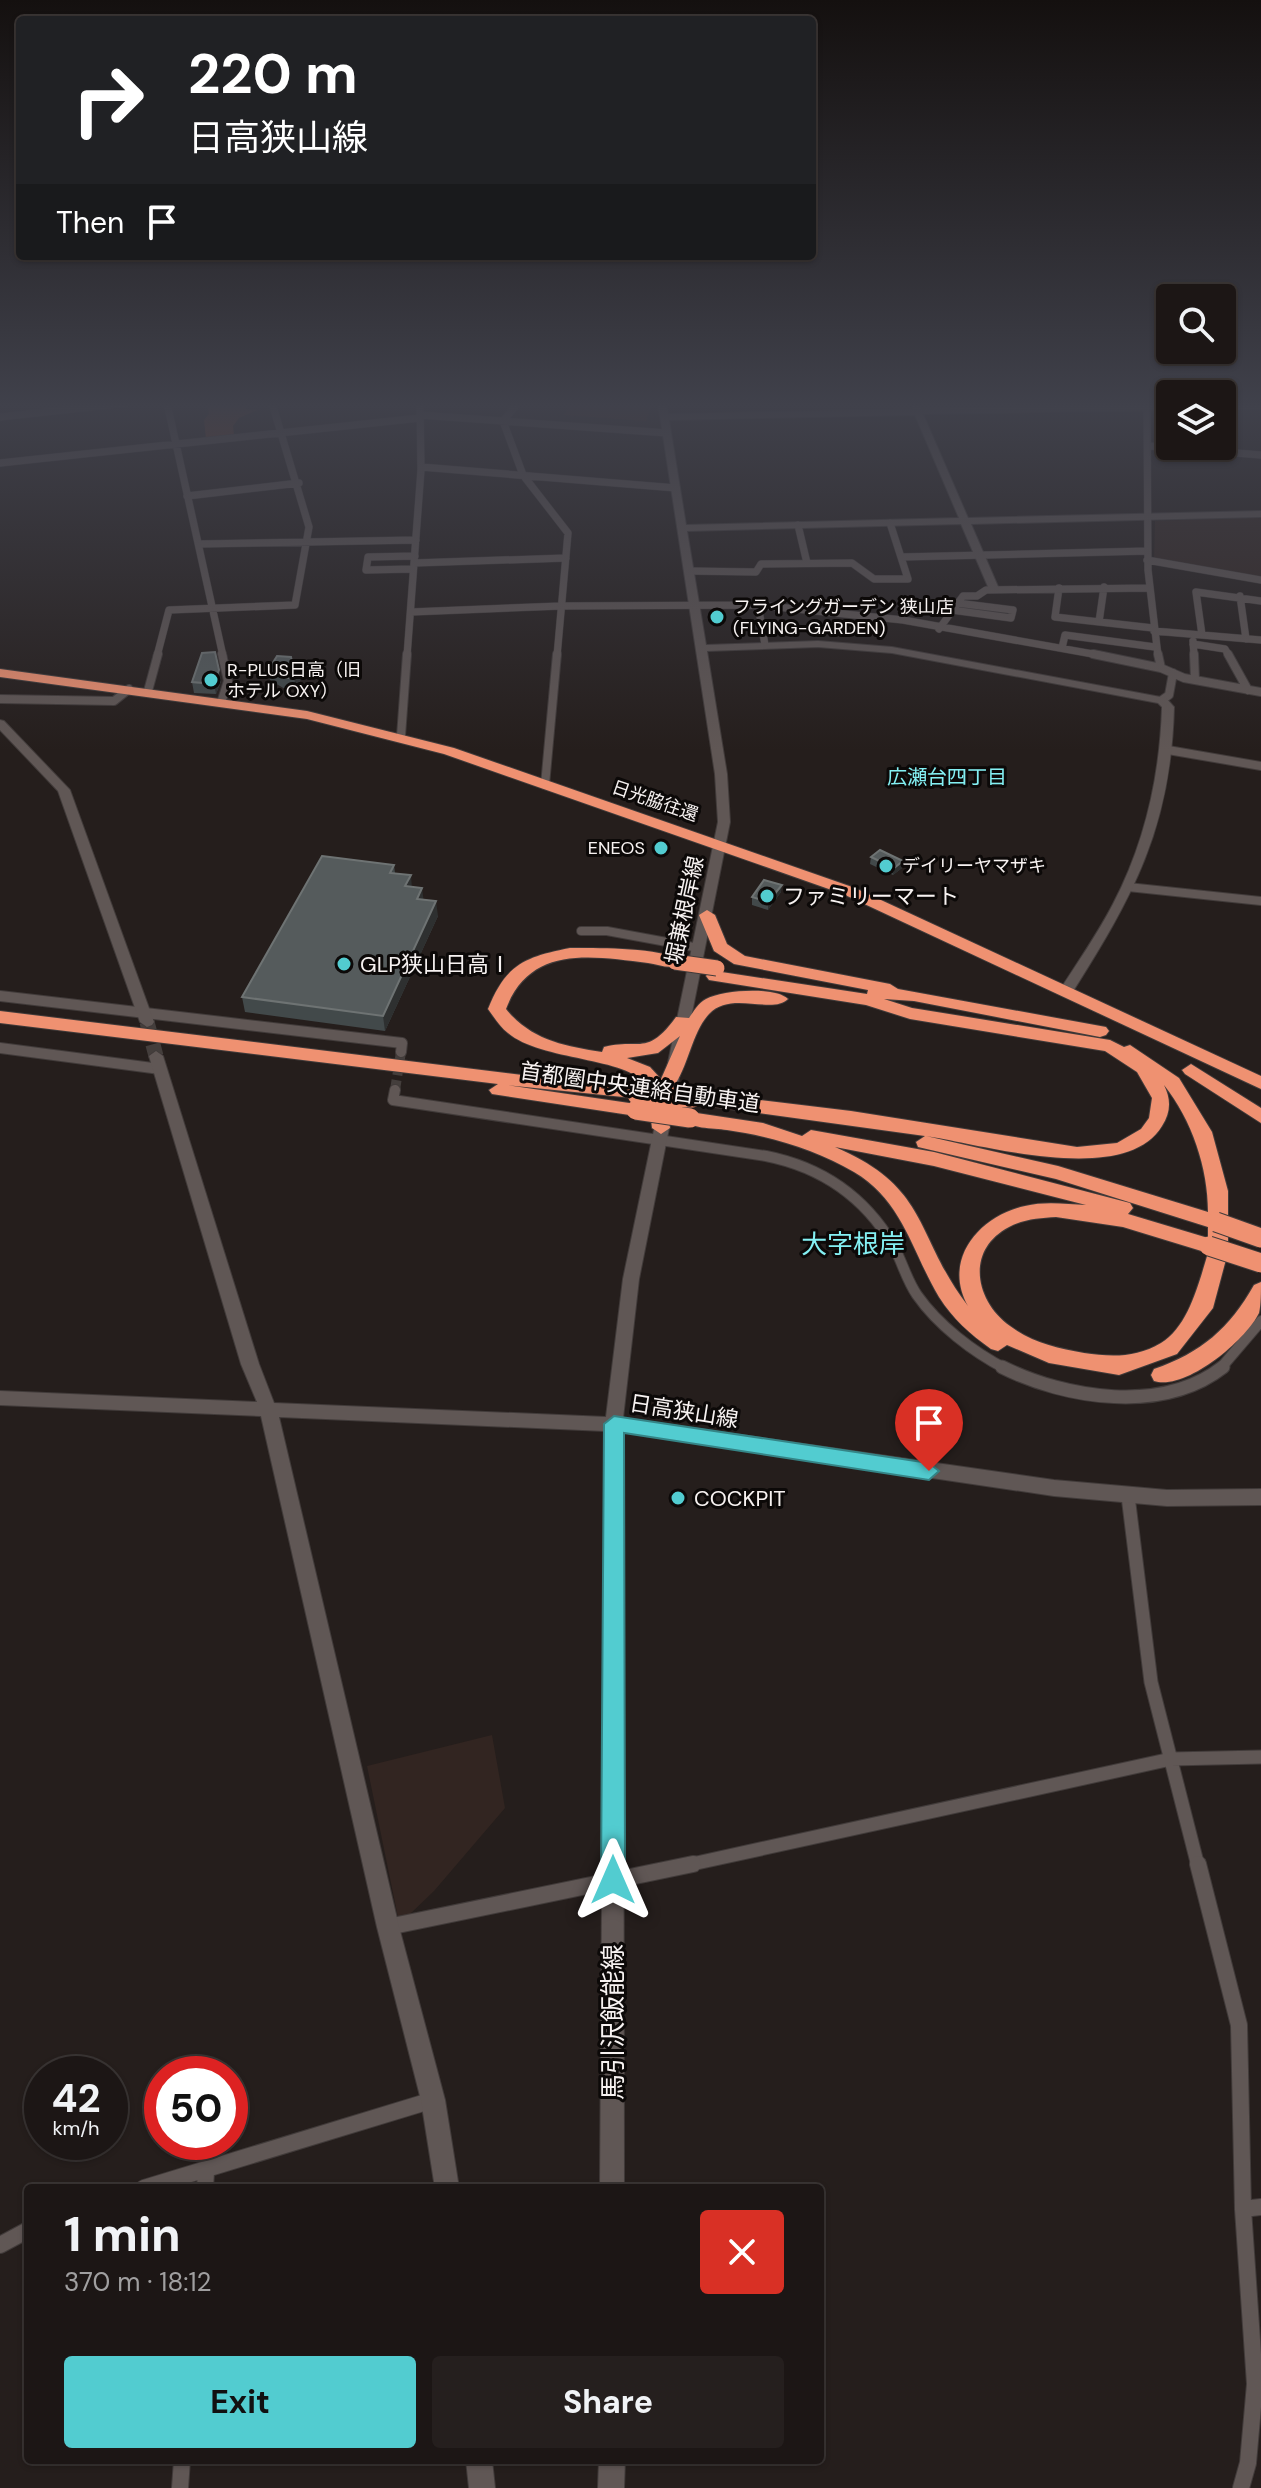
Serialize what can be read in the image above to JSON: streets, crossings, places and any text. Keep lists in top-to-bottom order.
{
  "streets": {
    "highway": ["日光脇往還", "首都圏中央連絡自動車道"],
    "street": ["堀兼根岸線", "日高狭山線", "馬引沢飯能線"]
  },
  "crossings": [
    ["日光脇往還", "堀兼根岸線"],
    ["堀兼根岸線", "日高狭山線"],
    ["堀兼根岸線", "馬引沢飯能線"],
    ["日高狭山線", "馬引沢飯能線"]
  ],
  "districts": ["広瀬台四丁目", "大字根岸"],
  "places": [
    "フライングガーデン 狭山店 (FLYING-GARDEN)",
    "R-PLUS日高（旧 ホテル OXY）",
    "ENEOS",
    "デイリーヤマザキ",
    "ファミリーマート",
    "GLP狭山日高Ⅰ",
    "COCKPIT"
  ],
  "page": {
    "turn": ["220 m", "日高狭山線"],
    "then": "Then",
    "speed": "42 km/h",
    "limit": "50",
    "heading": ["1 min", "370 m · 18:12"],
    "buttons": ["Exit", "Share"]
  }
}
